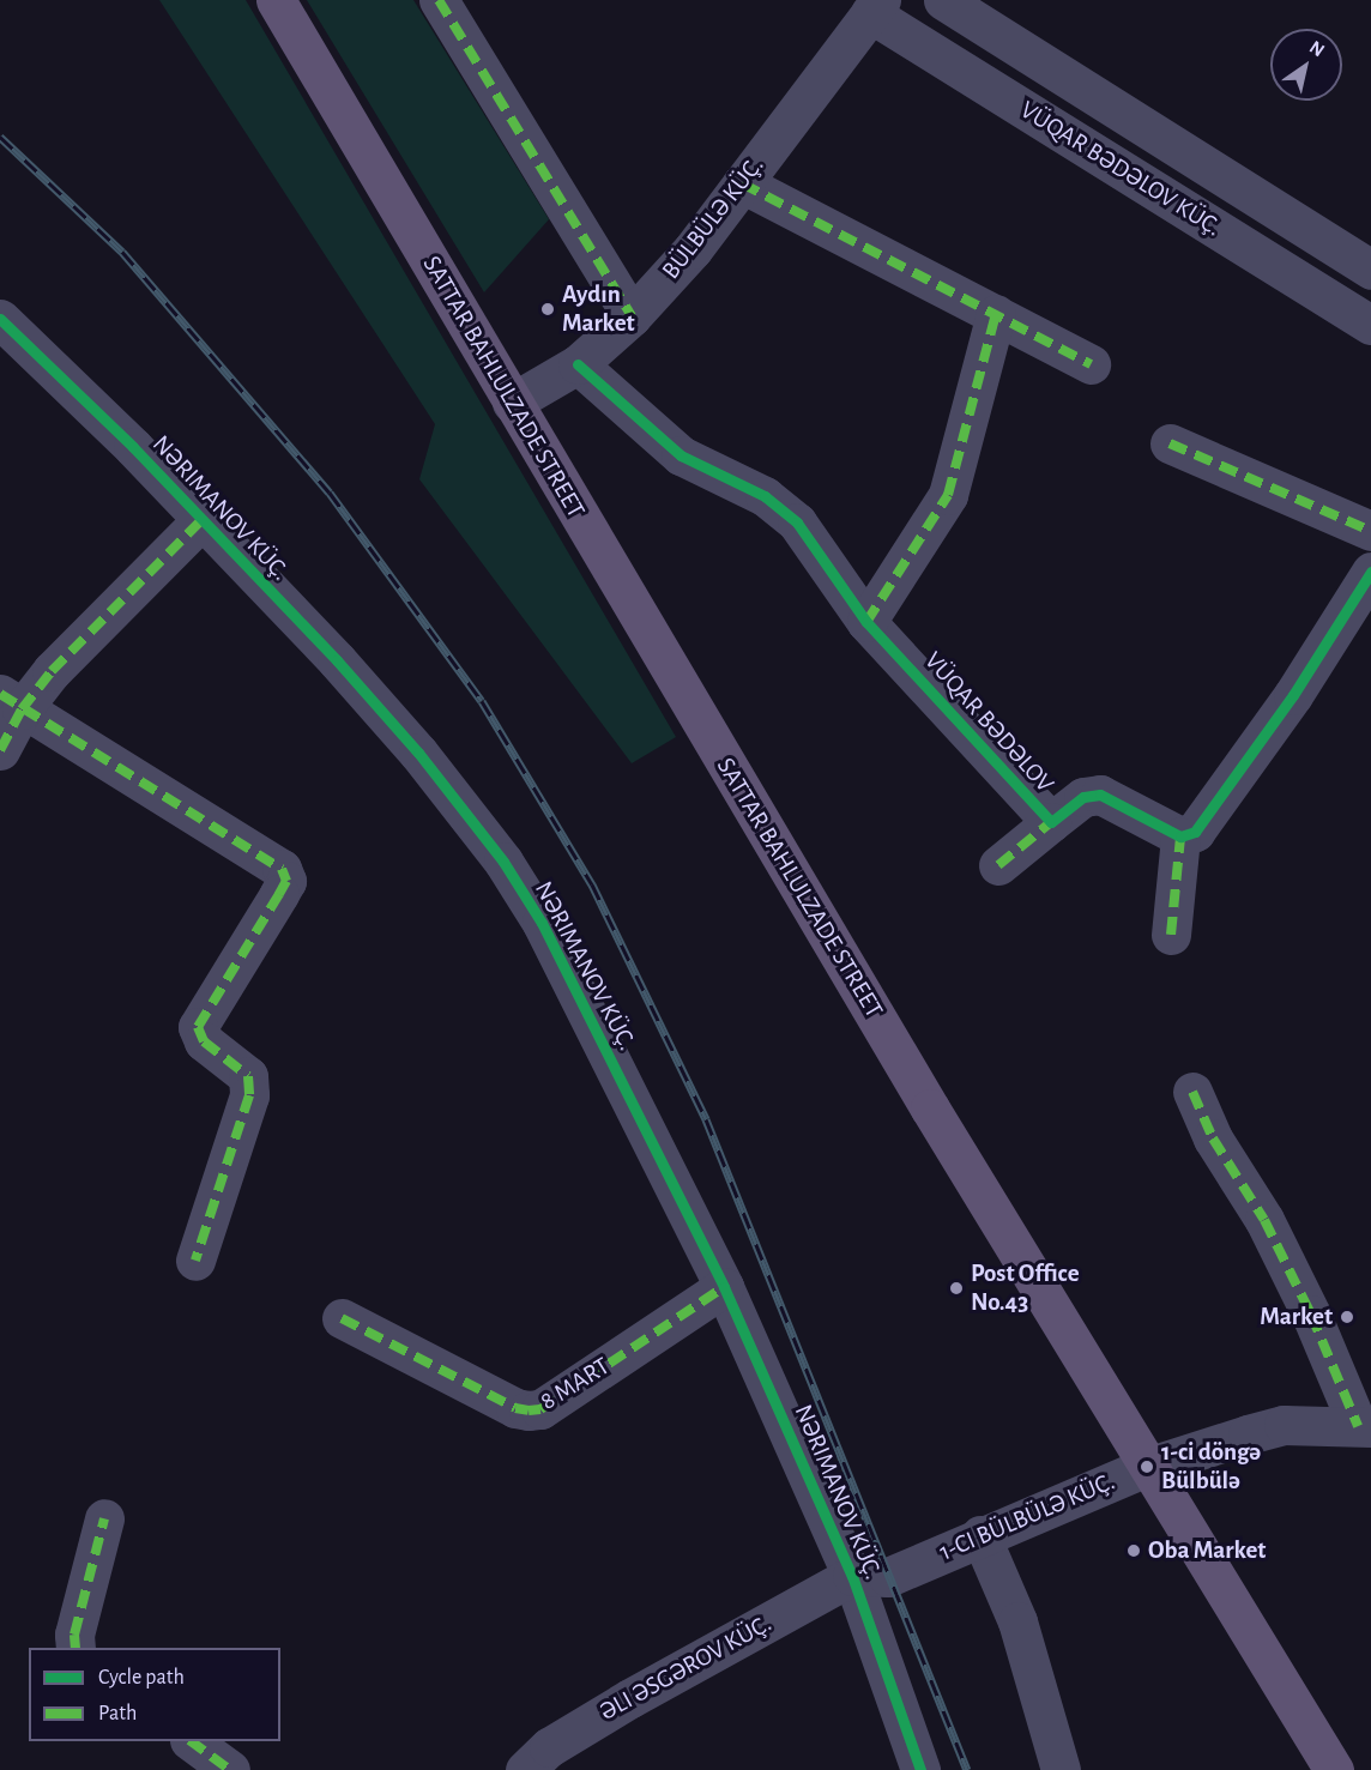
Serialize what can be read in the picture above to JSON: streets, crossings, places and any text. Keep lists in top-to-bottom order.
{
  "streets": {
    "main road": ["SATTAR BAHLULZADE STREET"],
    "street": [
      "VÜQAR BƏDƏLOV KÜÇ.",
      "BÜLBÜLƏ KÜÇ.",
      "NƏRIMANOV KÜÇ.",
      "VÜQAR BƏDƏLOV",
      "8 MART",
      "1-CI BÜLBÜLƏ KÜÇ.",
      "ƏLI ƏSGƏROV KÜÇ."
    ]
  },
  "crossings": [
    ["VÜQAR BƏDƏLOV KÜÇ.", "BÜLBÜLƏ KÜÇ."],
    ["BÜLBÜLƏ KÜÇ.", "SATTAR BAHLULZADE STREET"],
    ["BÜLBÜLƏ KÜÇ.", "VÜQAR BƏDƏLOV"],
    ["SATTAR BAHLULZADE STREET", "1-CI BÜLBÜLƏ KÜÇ."],
    ["NƏRIMANOV KÜÇ.", "8 MART"],
    ["NƏRIMANOV KÜÇ.", "1-CI BÜLBÜLƏ KÜÇ."],
    ["NƏRIMANOV KÜÇ.", "ƏLI ƏSGƏROV KÜÇ."],
    ["1-CI BÜLBÜLƏ KÜÇ.", "ƏLI ƏSGƏROV KÜÇ."]
  ],
  "places": [
    "Aydın Market",
    "Post Office No.43",
    "Market",
    "1-ci döngə Bülbülə",
    "Oba Market"
  ],
  "legend": ["Cycle path", "Path"],
  "north": "top right"
}
